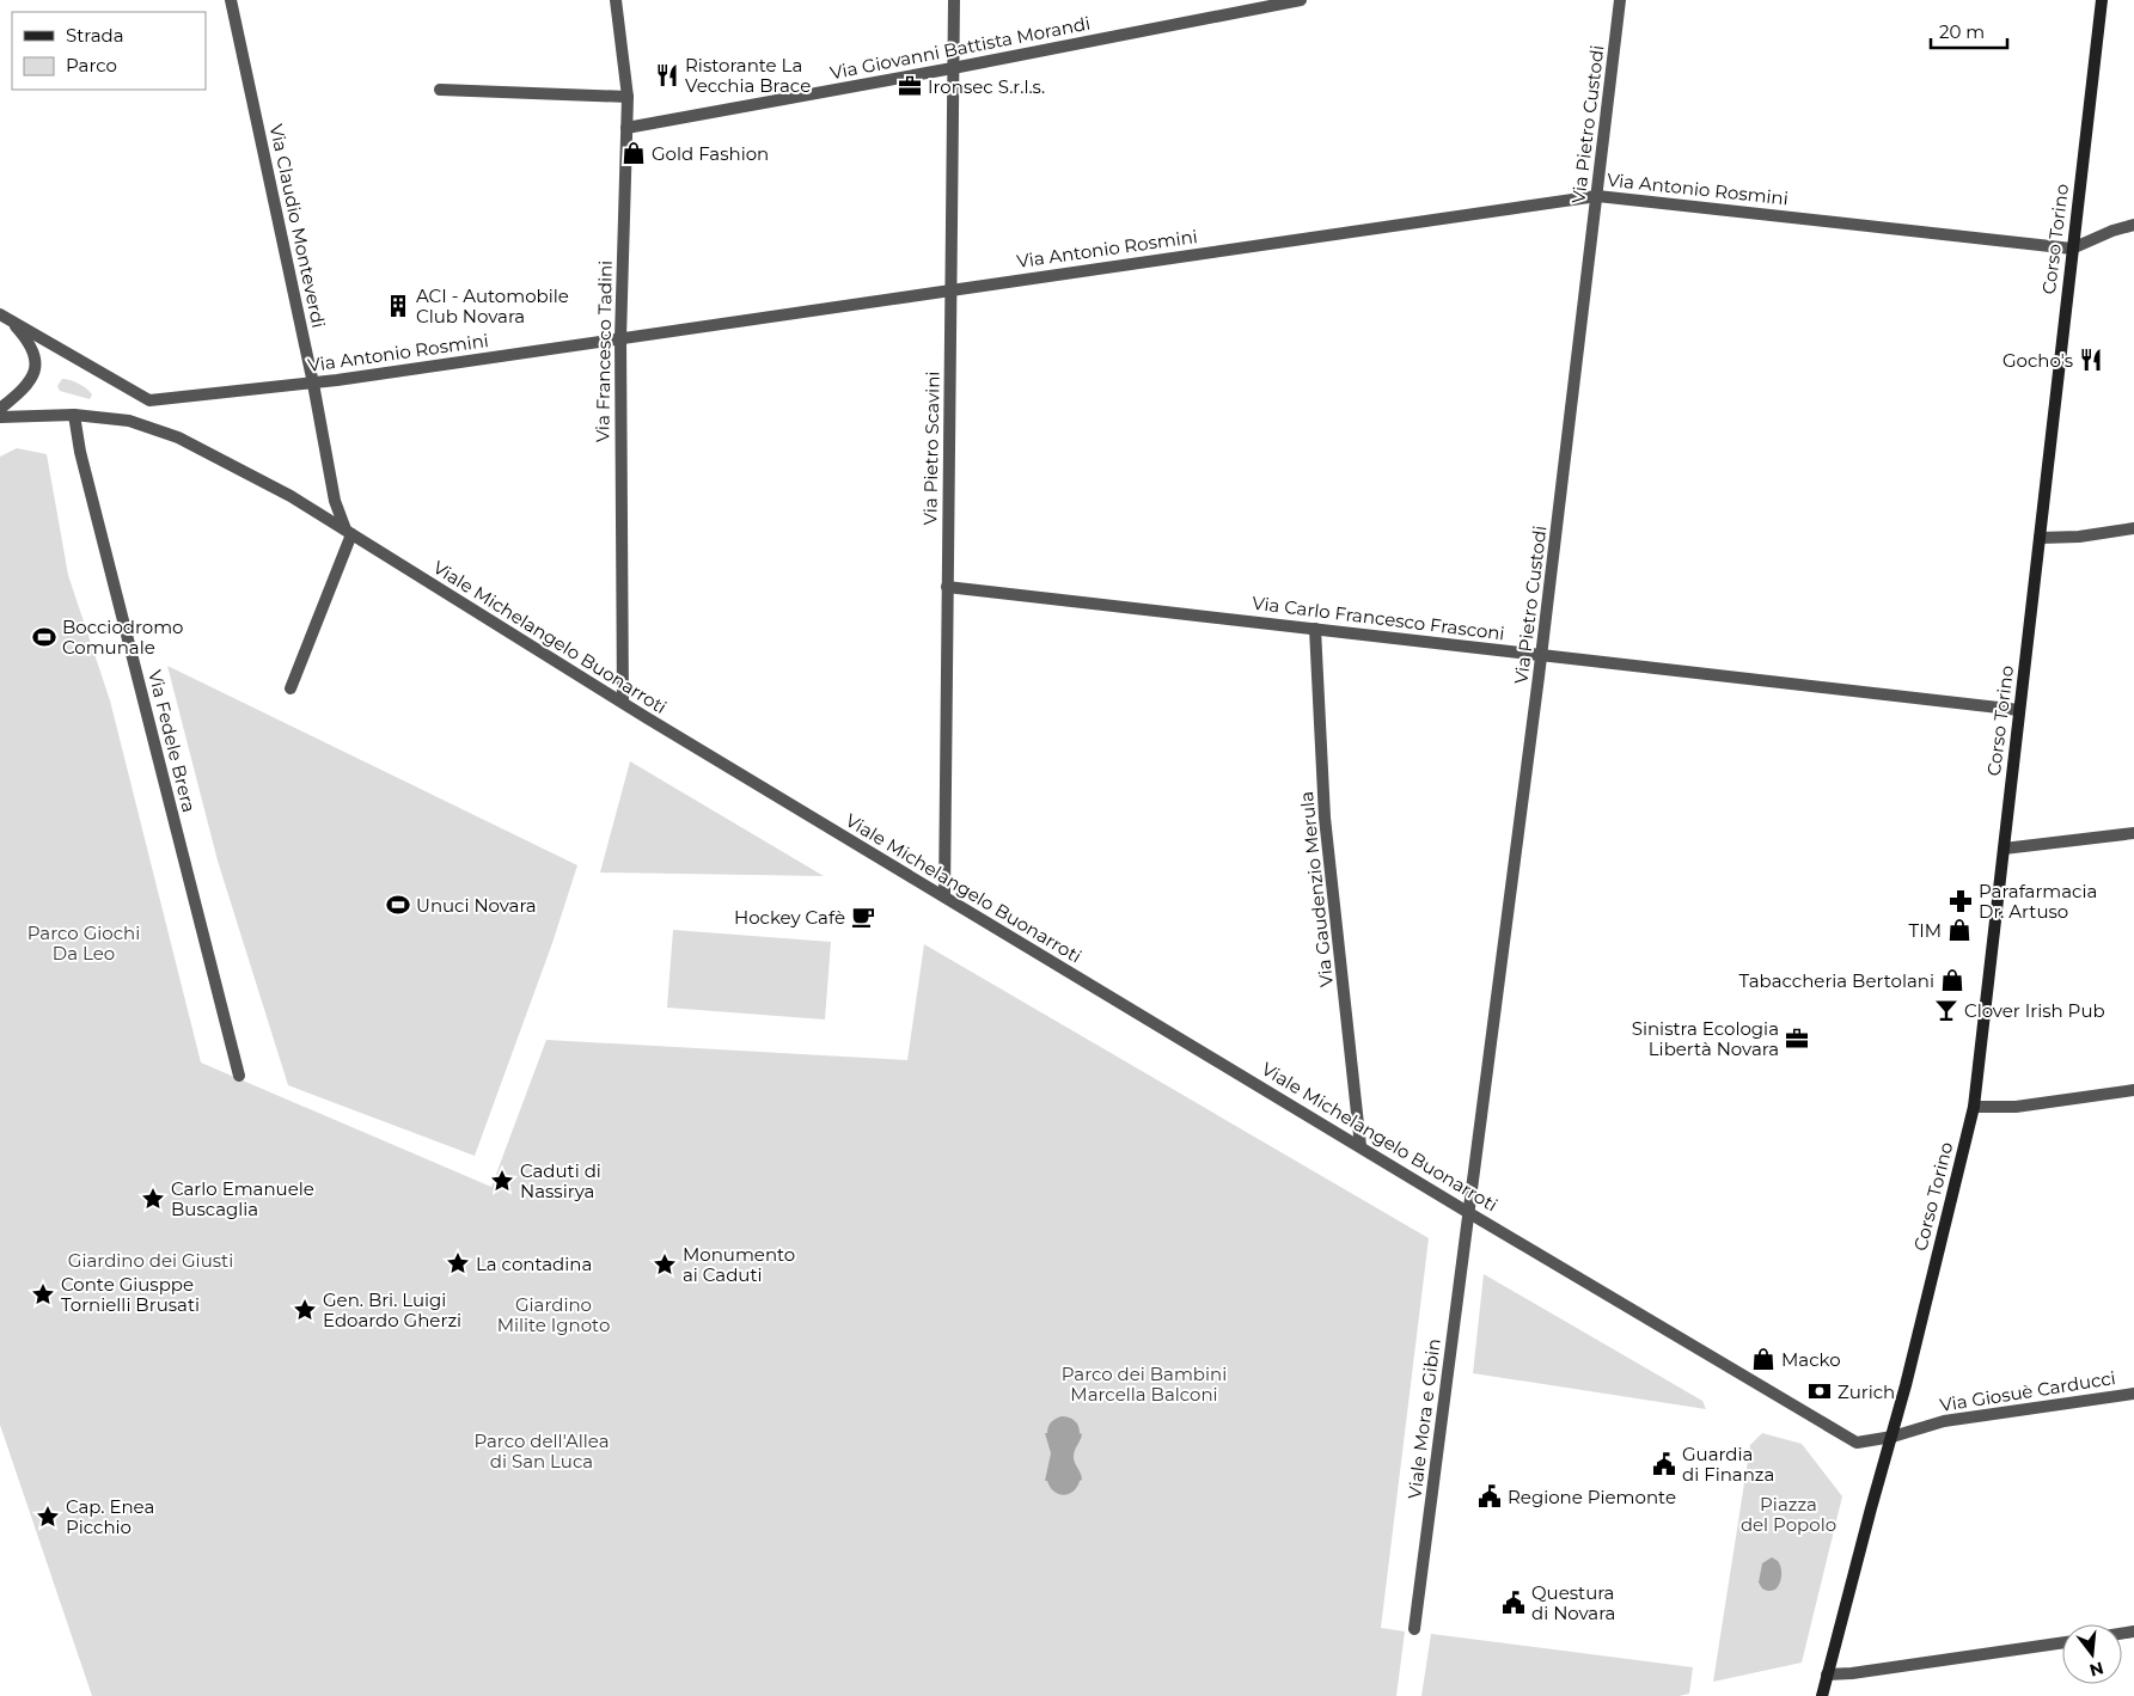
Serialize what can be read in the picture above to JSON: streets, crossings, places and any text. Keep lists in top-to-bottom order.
{
  "streets": {
    "main road": ["Corso Torino"],
    "street": [
      "Via Giovanni Battista Morandi",
      "Via Pietro Custodi",
      "Via Antonio Rosmini",
      "Via Claudio Monteverdi",
      "Via Francesco Tadini",
      "Via Pietro Scavini",
      "Via Carlo Francesco Frasconi",
      "Viale Michelangelo Buonarroti",
      "Via Fedele Brera",
      "Via Gaudenzio Merula",
      "Via Giosuè Carducci",
      "Viale Mora e Gibin"
    ]
  },
  "crossings": [
    ["Via Giovanni Battista Morandi", "Via Francesco Tadini"],
    ["Via Giovanni Battista Morandi", "Via Pietro Scavini"],
    ["Via Pietro Custodi", "Via Antonio Rosmini"],
    ["Via Pietro Custodi", "Via Carlo Francesco Frasconi"],
    ["Via Pietro Custodi", "Viale Michelangelo Buonarroti"],
    ["Via Pietro Custodi", "Viale Mora e Gibin"],
    ["Via Antonio Rosmini", "Via Claudio Monteverdi"],
    ["Via Antonio Rosmini", "Corso Torino"],
    ["Via Antonio Rosmini", "Via Francesco Tadini"],
    ["Via Antonio Rosmini", "Via Pietro Scavini"],
    ["Via Claudio Monteverdi", "Viale Michelangelo Buonarroti"],
    ["Corso Torino", "Via Carlo Francesco Frasconi"],
    ["Corso Torino", "Viale Michelangelo Buonarroti"],
    ["Corso Torino", "Via Giosuè Carducci"],
    ["Via Francesco Tadini", "Viale Michelangelo Buonarroti"],
    ["Via Pietro Scavini", "Via Carlo Francesco Frasconi"],
    ["Via Pietro Scavini", "Viale Michelangelo Buonarroti"],
    ["Via Carlo Francesco Frasconi", "Via Gaudenzio Merula"],
    ["Viale Michelangelo Buonarroti", "Via Fedele Brera"],
    ["Viale Michelangelo Buonarroti", "Via Gaudenzio Merula"],
    ["Viale Michelangelo Buonarroti", "Via Giosuè Carducci"],
    ["Viale Michelangelo Buonarroti", "Viale Mora e Gibin"]
  ],
  "parks": [
    "Parco Giochi Da Leo",
    "Giardino dei Giusti",
    "Giardino Milite Ignoto",
    "Parco dei Bambini Marcella Balconi",
    "Parco dell'Allea di San Luca",
    "Piazza del Popolo"
  ],
  "places": {
    "restaurant": ["Ristorante La Vecchia Brace", "Gocho's"],
    "office": ["Ironsec S.r.l.s.", "Sinistra Ecologia Libertà Novara"],
    "shop": [
      "Gold Fashion",
      "TIM",
      "Tabaccheria Bertolani",
      "Macko"
    ],
    "building": ["ACI - Automobile Club Novara"],
    "sports": ["Bocciodromo Comunale", "Unuci Novara"],
    "pharmacy": ["Parafarmacia Dr. Artuso"],
    "cafe": ["Hockey Cafè"],
    "bar": ["Clover Irish Pub"],
    "place": [
      "Caduti di Nassirya",
      "Carlo Emanuele Buscaglia",
      "La contadina",
      "Monumento ai Caduti",
      "Conte Giusppe Tornielli Brusati",
      "Gen. Bri. Luigi Edoardo Gherzi",
      "Cap. Enea Picchio"
    ],
    "bank": ["Zurich"],
    "public building": ["Guardia di Finanza", "Regione Piemonte", "Questura di Novara"]
  },
  "legend": ["Strada", "Parco"],
  "scale_bar": "20 m",
  "north": "bottom"
}
